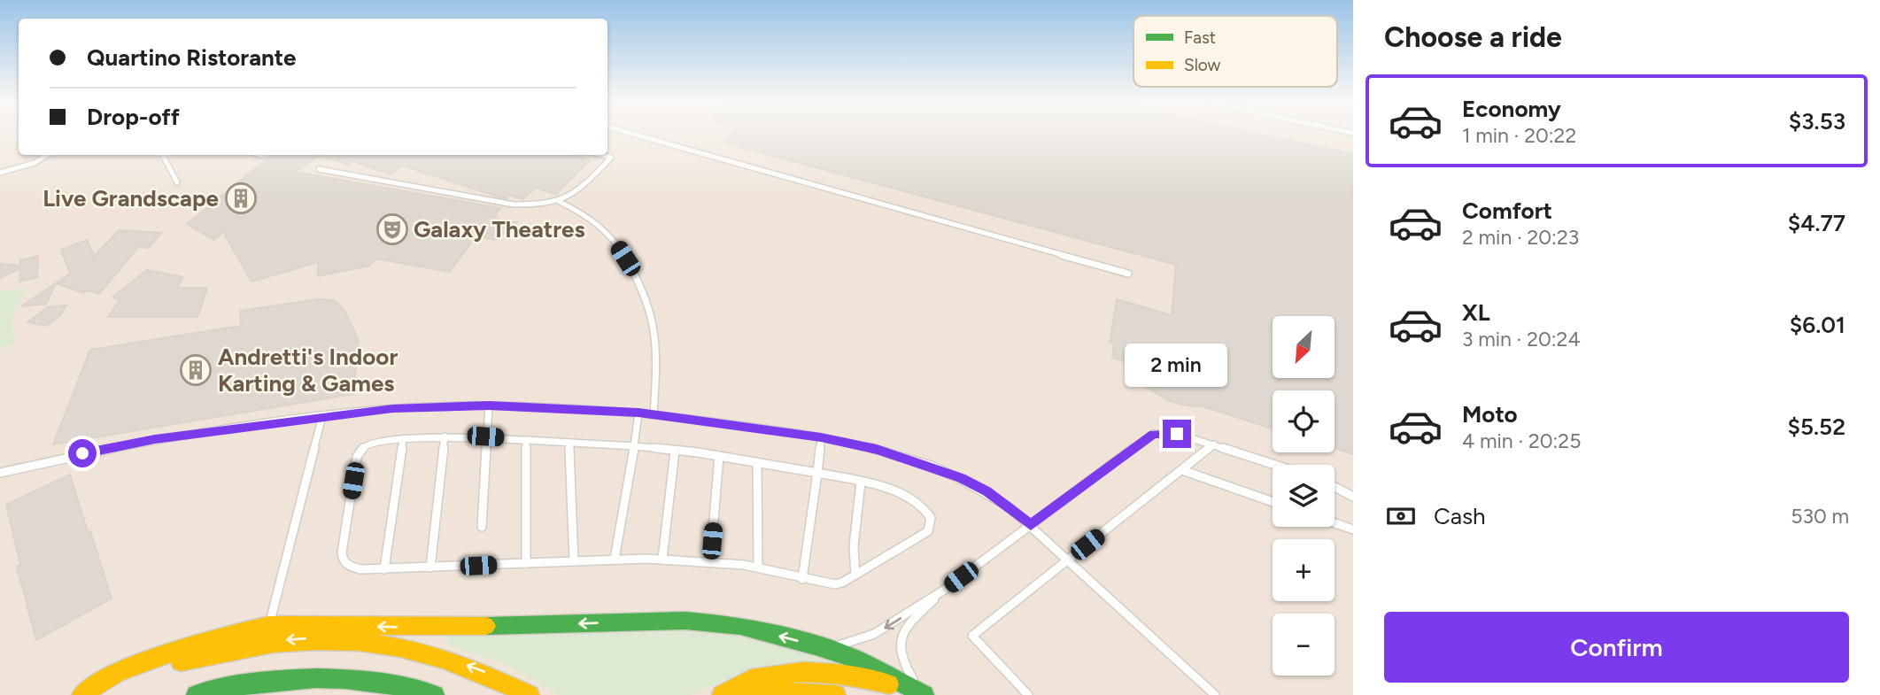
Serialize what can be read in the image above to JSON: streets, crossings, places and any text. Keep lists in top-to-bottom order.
{
  "places": {
    "building": ["Live Grandscape", "Andretti's Indoor Karting & Games"],
    "theatre": ["Galaxy Theatres"]
  },
  "legend": ["Fast", "Slow"],
  "north": "bottom left",
  "page": {
    "heading": "Choose a ride",
    "banner": ["Quartino Ristorante", "Drop-off"],
    "list": [
      {
        "name": "Economy",
        "note": "1 min · 20:22",
        "value": "$3.53"
      },
      {
        "name": "Comfort",
        "note": "2 min · 20:23",
        "value": "$4.77"
      },
      {
        "name": "XL",
        "note": "3 min · 20:24",
        "value": "$6.01"
      },
      {
        "name": "Moto",
        "note": "4 min · 20:25",
        "value": "$5.52"
      }
    ],
    "map_buttons": ["+", "−"],
    "bubble": "2 min",
    "pay": ["Cash", "530 m"],
    "buttons": "Confirm"
  }
}
